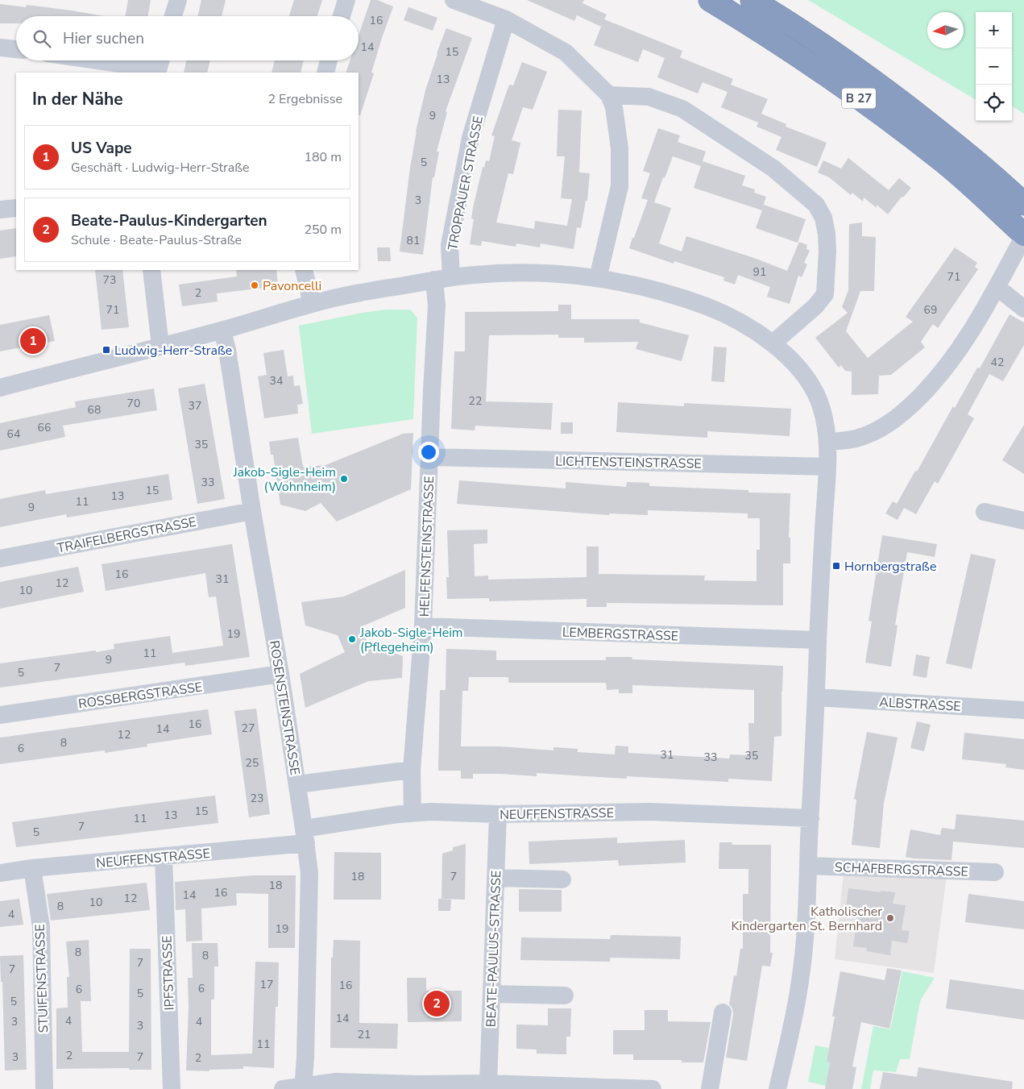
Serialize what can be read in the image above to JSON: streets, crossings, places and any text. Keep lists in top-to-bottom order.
{
  "streets": {
    "highway": ["B 27"],
    "street": [
      "TROPPAUER STRASSE",
      "LICHTENSTEINSTRASSE",
      "TRAIFELBERGSTRASSE",
      "HELFENSTEINSTRASSE",
      "LEMBERGSTRASSE",
      "ROSSBERGSTRASSE",
      "ALBSTRASSE",
      "ROSENSTEINSTRASSE",
      "NEUFFENSTRASSE",
      "SCHAFBERGSTRASSE",
      "BEATE-PAULUS-STRASSE",
      "IPFSTRASSE",
      "STUIFENSTRASSE"
    ]
  },
  "crossings": [
    ["TROPPAUER STRASSE", "HELFENSTEINSTRASSE"],
    ["LICHTENSTEINSTRASSE", "HELFENSTEINSTRASSE"],
    ["TRAIFELBERGSTRASSE", "ROSENSTEINSTRASSE"],
    ["HELFENSTEINSTRASSE", "LEMBERGSTRASSE"],
    ["HELFENSTEINSTRASSE", "NEUFFENSTRASSE"],
    ["ROSSBERGSTRASSE", "ROSENSTEINSTRASSE"],
    ["ROSENSTEINSTRASSE", "NEUFFENSTRASSE"],
    ["NEUFFENSTRASSE", "BEATE-PAULUS-STRASSE"],
    ["NEUFFENSTRASSE", "IPFSTRASSE"],
    ["NEUFFENSTRASSE", "STUIFENSTRASSE"]
  ],
  "places": {
    "other": [
      "Pavoncelli",
      "Jakob-Sigle-Heim (Wohnheim)",
      "Jakob-Sigle-Heim (Pflegeheim)",
      "Katholischer Kindergarten St. Bernhard"
    ],
    "transit": ["Ludwig-Herr-Straße", "Hornbergstraße"]
  },
  "house_numbers": [
    "16",
    "14",
    "15",
    "13",
    "9",
    "5",
    "3",
    "81",
    "91",
    "71",
    "73",
    "2",
    "71",
    "69",
    "42",
    "34",
    "22",
    "70",
    "37",
    "68",
    "66",
    "64",
    "35",
    "33",
    "15",
    "13",
    "11",
    "9",
    "16",
    "31",
    "12",
    "10",
    "19",
    "11",
    "9",
    "7",
    "5",
    "16",
    "27",
    "14",
    "12",
    "8",
    "6",
    "31",
    "35",
    "33",
    "25",
    "23",
    "15",
    "13",
    "11",
    "7",
    "5",
    "18",
    "7",
    "18",
    "16",
    "14",
    "12",
    "10",
    "8",
    "4",
    "19",
    "8",
    "8",
    "7",
    "7",
    "17",
    "16",
    "6",
    "6",
    "5",
    "5",
    "14",
    "4",
    "3",
    "4",
    "3",
    "21",
    "11",
    "2",
    "3",
    "7",
    "2"
  ],
  "north": "left",
  "page": {
    "map_buttons": ["+", "−"],
    "search": "Hier suchen",
    "heading": ["In der Nähe", "2 Ergebnisse"],
    "list": [
      {
        "mark": "1",
        "name": "US Vape",
        "note": "Geschäft · Ludwig-Herr-Straße",
        "value": "180 m"
      },
      {
        "mark": "2",
        "name": "Beate-Paulus-Kindergarten",
        "note": "Schule · Beate-Paulus-Straße",
        "value": "250 m"
      }
    ],
    "pins": ["1", "2"]
  }
}
